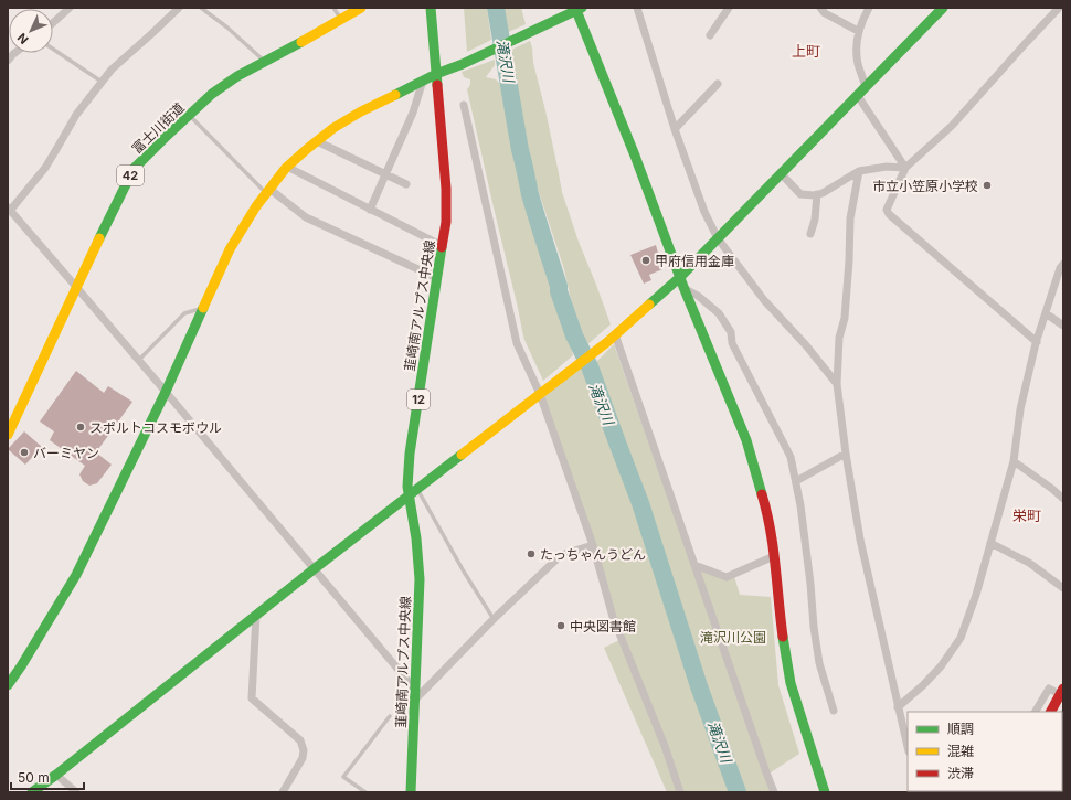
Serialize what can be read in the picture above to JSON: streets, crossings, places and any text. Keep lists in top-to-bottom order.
{
  "streets": {
    "street": [
      "富士川街道",
      "42",
      "韮崎南アルプス中央線",
      "12"
    ]
  },
  "districts": ["上町", "栄町"],
  "water": ["滝沢川"],
  "parks": ["滝沢川公園"],
  "places": [
    "市立小笠原小学校",
    "甲府信用金庫",
    "スポルトコスモボウル",
    "バーミヤン",
    "たっちゃんうどん",
    "中央図書館"
  ],
  "legend": ["順調", "混雑", "渋滞"],
  "scale_bar": "50 m",
  "north": "bottom left"
}
